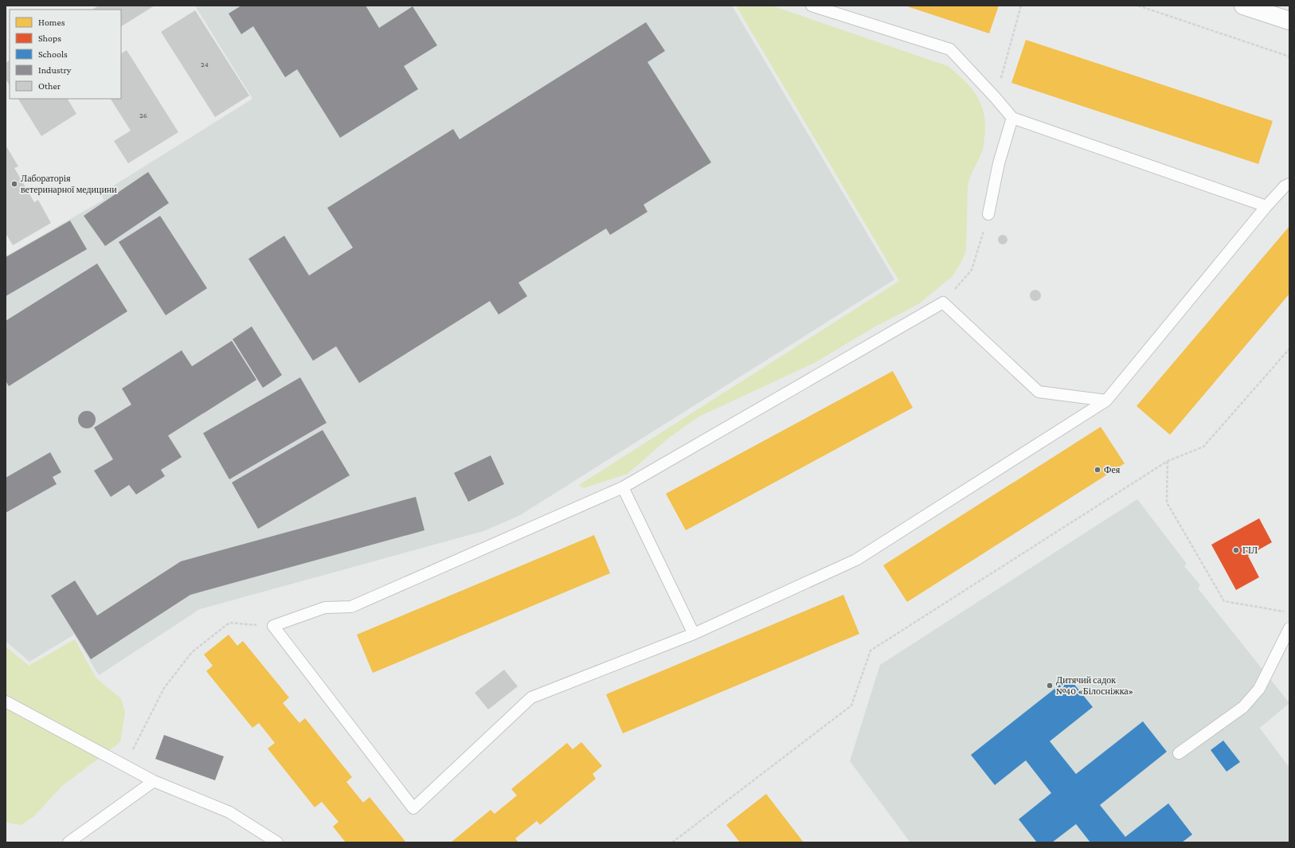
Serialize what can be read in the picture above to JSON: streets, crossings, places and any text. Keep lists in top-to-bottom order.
{
  "places": [
    "Лабораторія ветеринарної медицини",
    "Фея",
    "ГІЛ",
    "Дитячий садок №40 «Білосніжка»"
  ],
  "house_numbers": ["24", "26"],
  "legend": [
    "Homes",
    "Shops",
    "Schools",
    "Industry",
    "Other"
  ]
}
